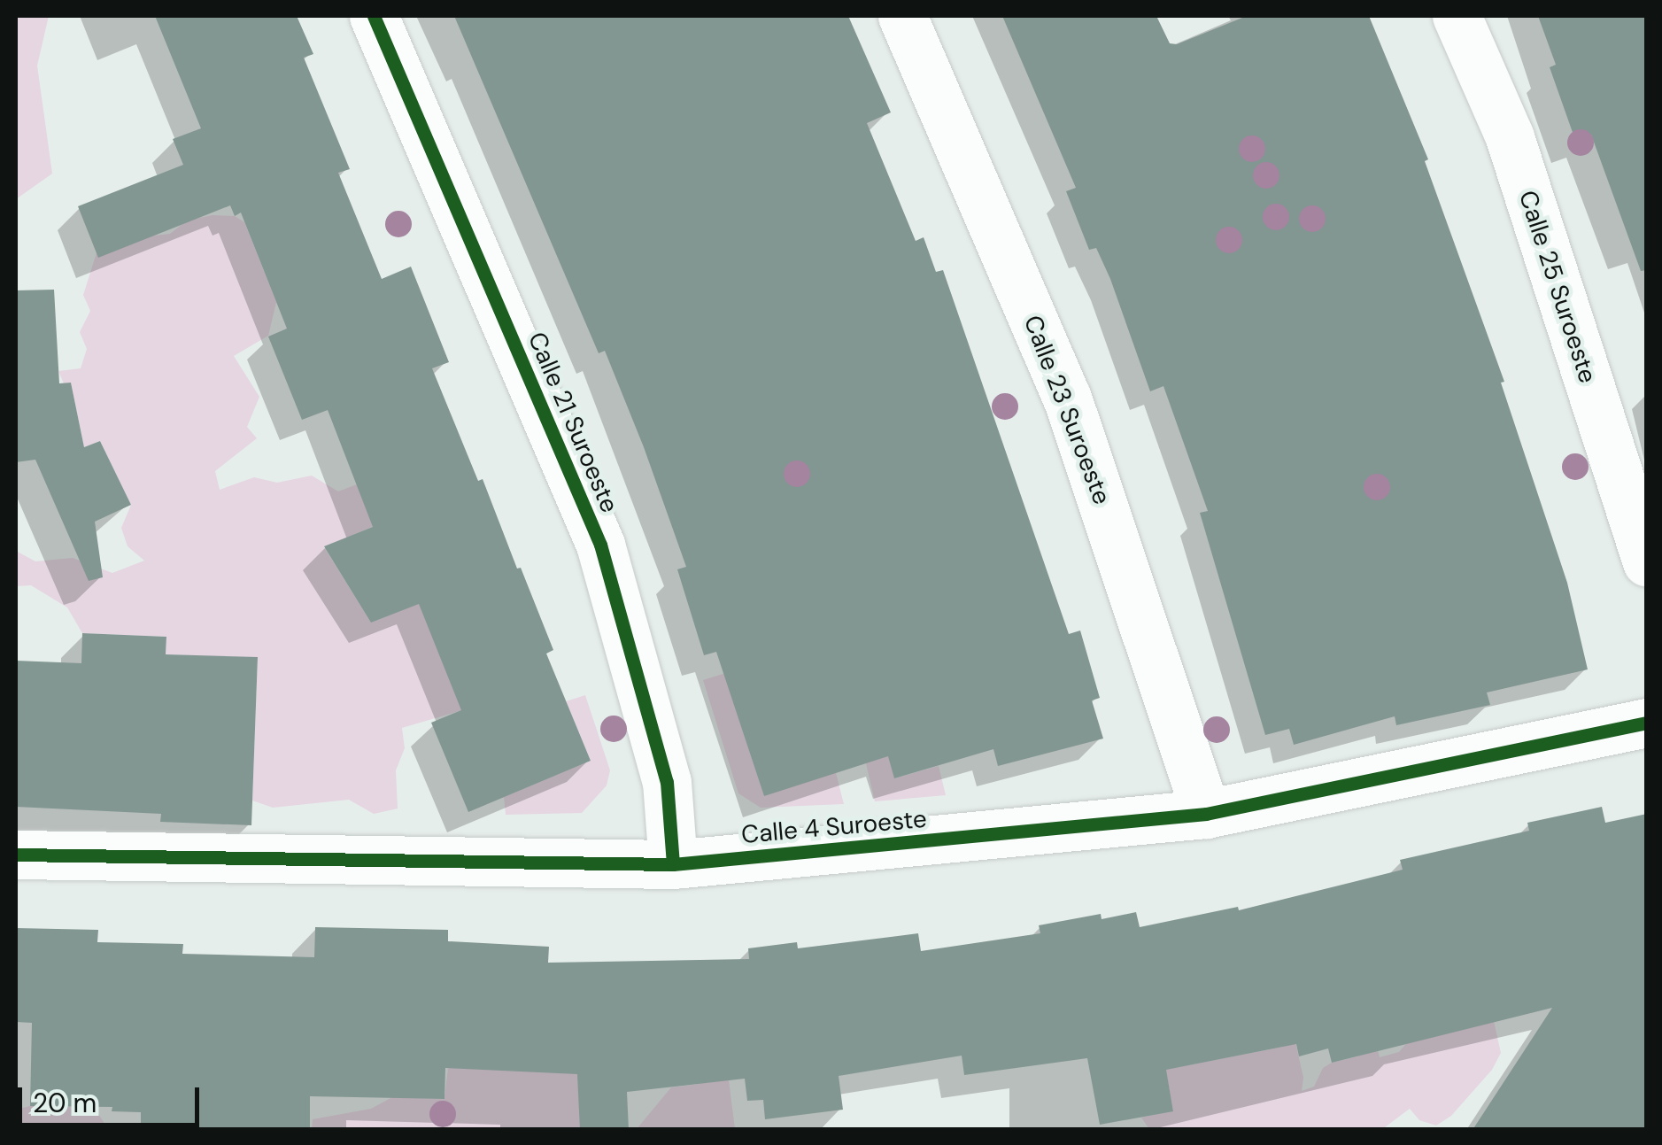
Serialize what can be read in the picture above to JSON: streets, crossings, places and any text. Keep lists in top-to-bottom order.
{
  "streets": {
    "street": [
      "Calle 25 Suroeste",
      "Calle 23 Suroeste",
      "Calle 21 Suroeste",
      "Calle 4 Suroeste"
    ]
  },
  "crossings": [
    ["Calle 23 Suroeste", "Calle 4 Suroeste"],
    ["Calle 21 Suroeste", "Calle 4 Suroeste"]
  ],
  "scale_bar": "20 m"
}
